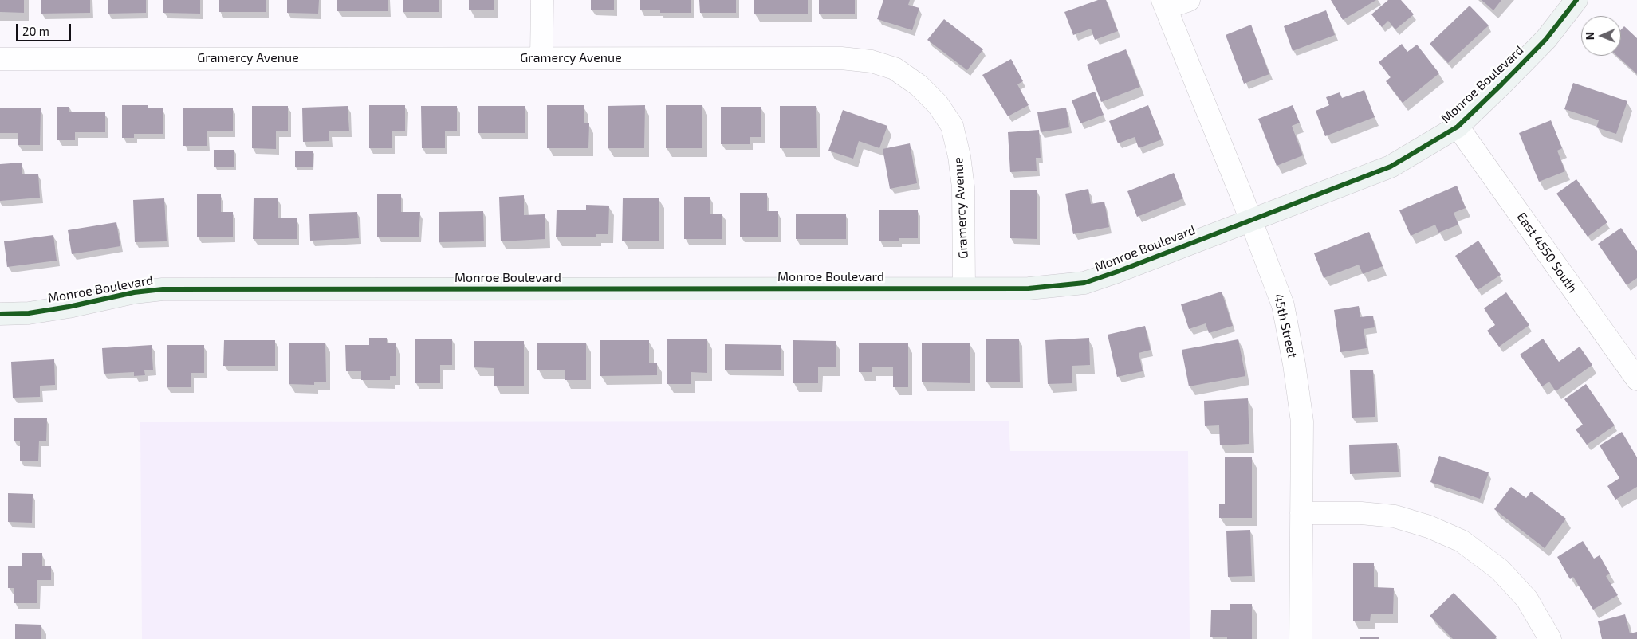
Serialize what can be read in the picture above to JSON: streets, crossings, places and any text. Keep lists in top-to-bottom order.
{
  "streets": {
    "street": [
      "Gramercy Avenue",
      "Monroe Boulevard",
      "East 4550 South",
      "45th Street"
    ]
  },
  "crossings": [
    ["Gramercy Avenue", "Monroe Boulevard"],
    ["Monroe Boulevard", "East 4550 South"],
    ["Monroe Boulevard", "45th Street"]
  ],
  "scale_bar": "20 m",
  "north": "left"
}
